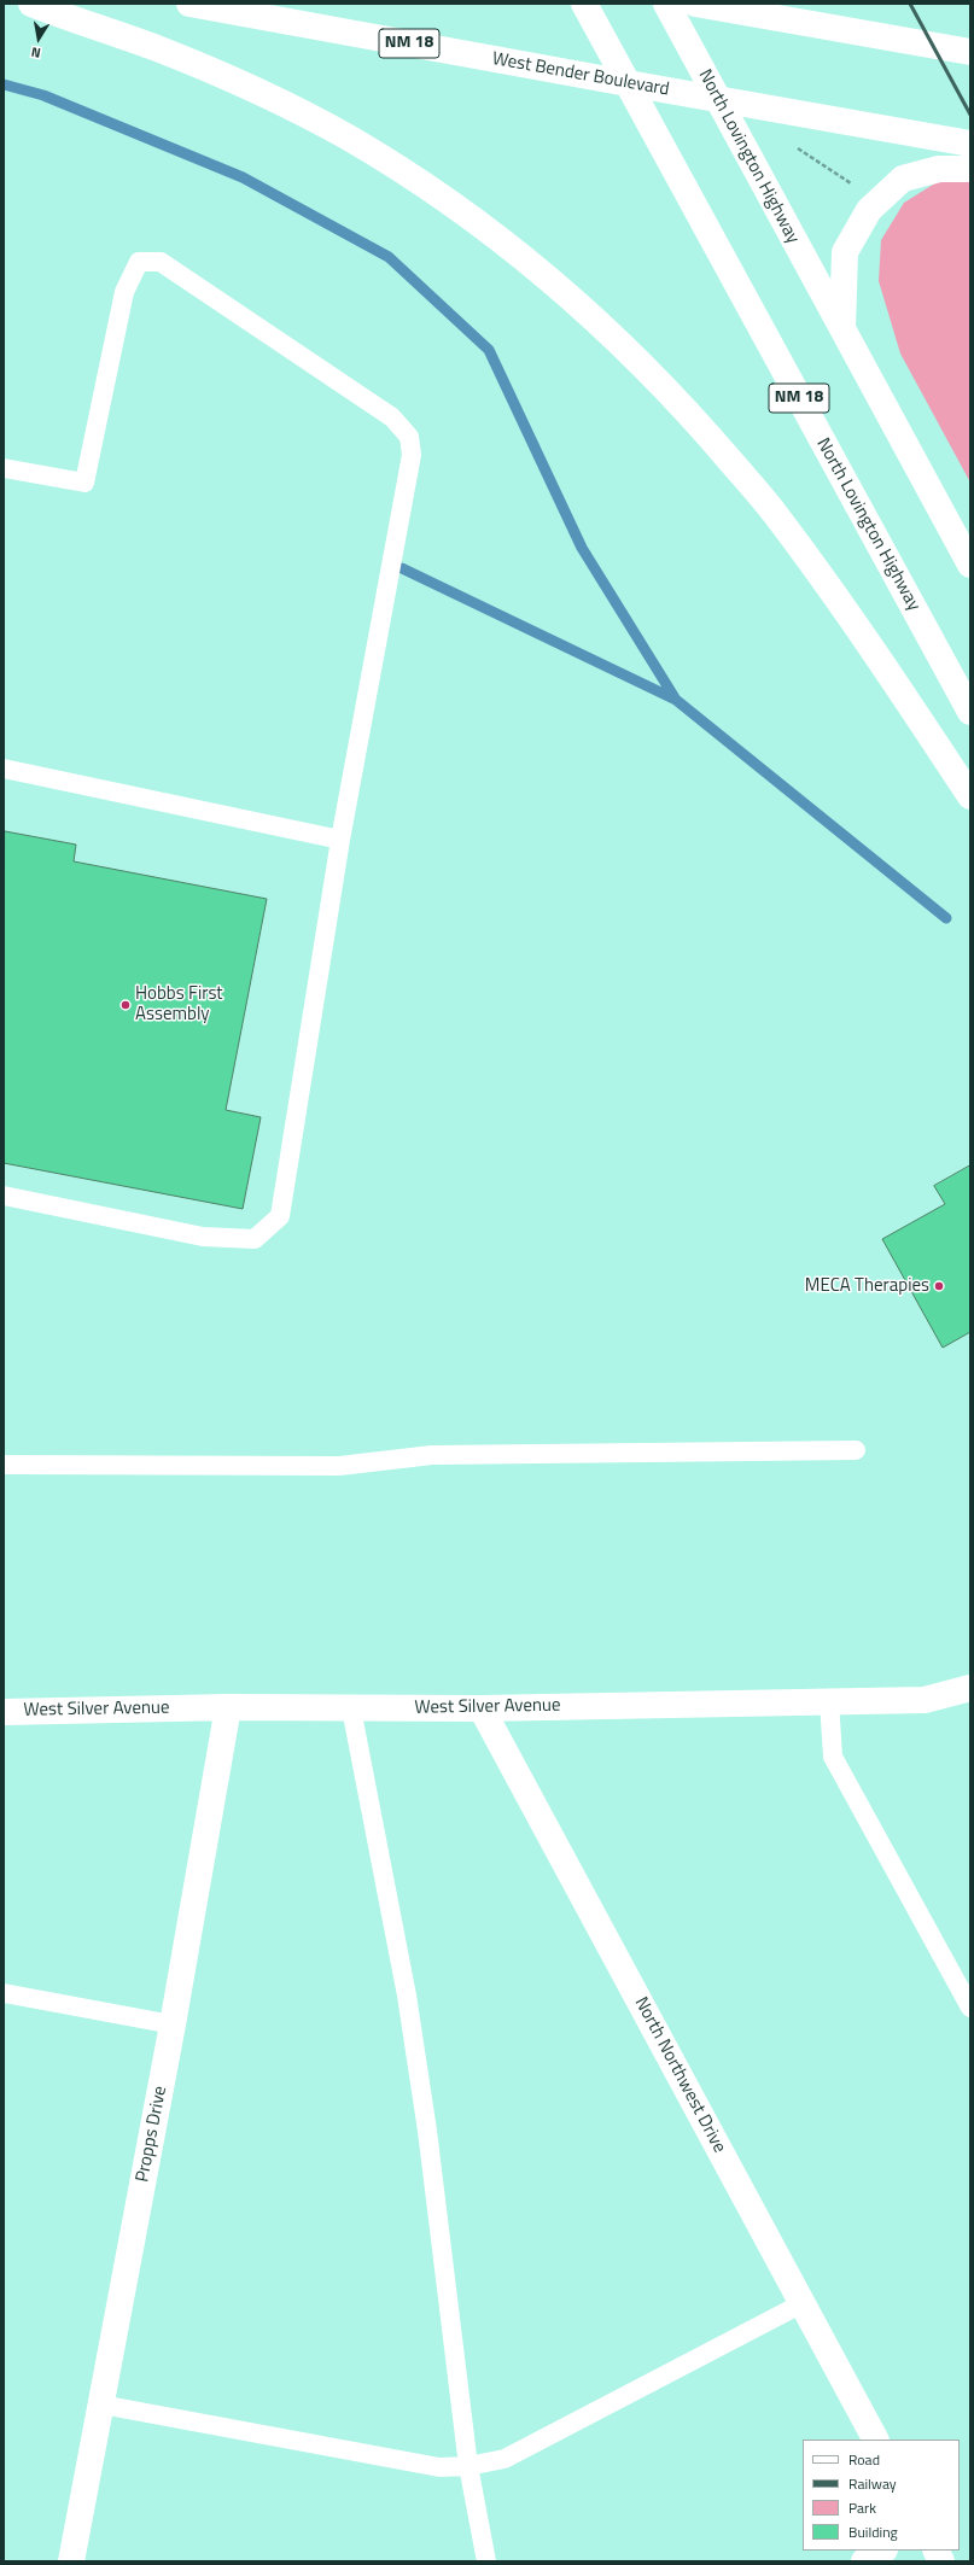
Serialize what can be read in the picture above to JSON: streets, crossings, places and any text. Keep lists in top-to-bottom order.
{
  "streets": {
    "main road": [
      "NM 18",
      "West Bender Boulevard",
      "North Lovington Highway",
      "West Silver Avenue",
      "North Northwest Drive",
      "Propps Drive"
    ]
  },
  "crossings": [
    ["West Bender Boulevard", "North Lovington Highway"],
    ["West Silver Avenue", "North Northwest Drive"],
    ["West Silver Avenue", "Propps Drive"]
  ],
  "places": ["Hobbs First Assembly", "MECA Therapies"],
  "legend": [
    "Road",
    "Railway",
    "Park",
    "Building"
  ],
  "north": "bottom"
}
